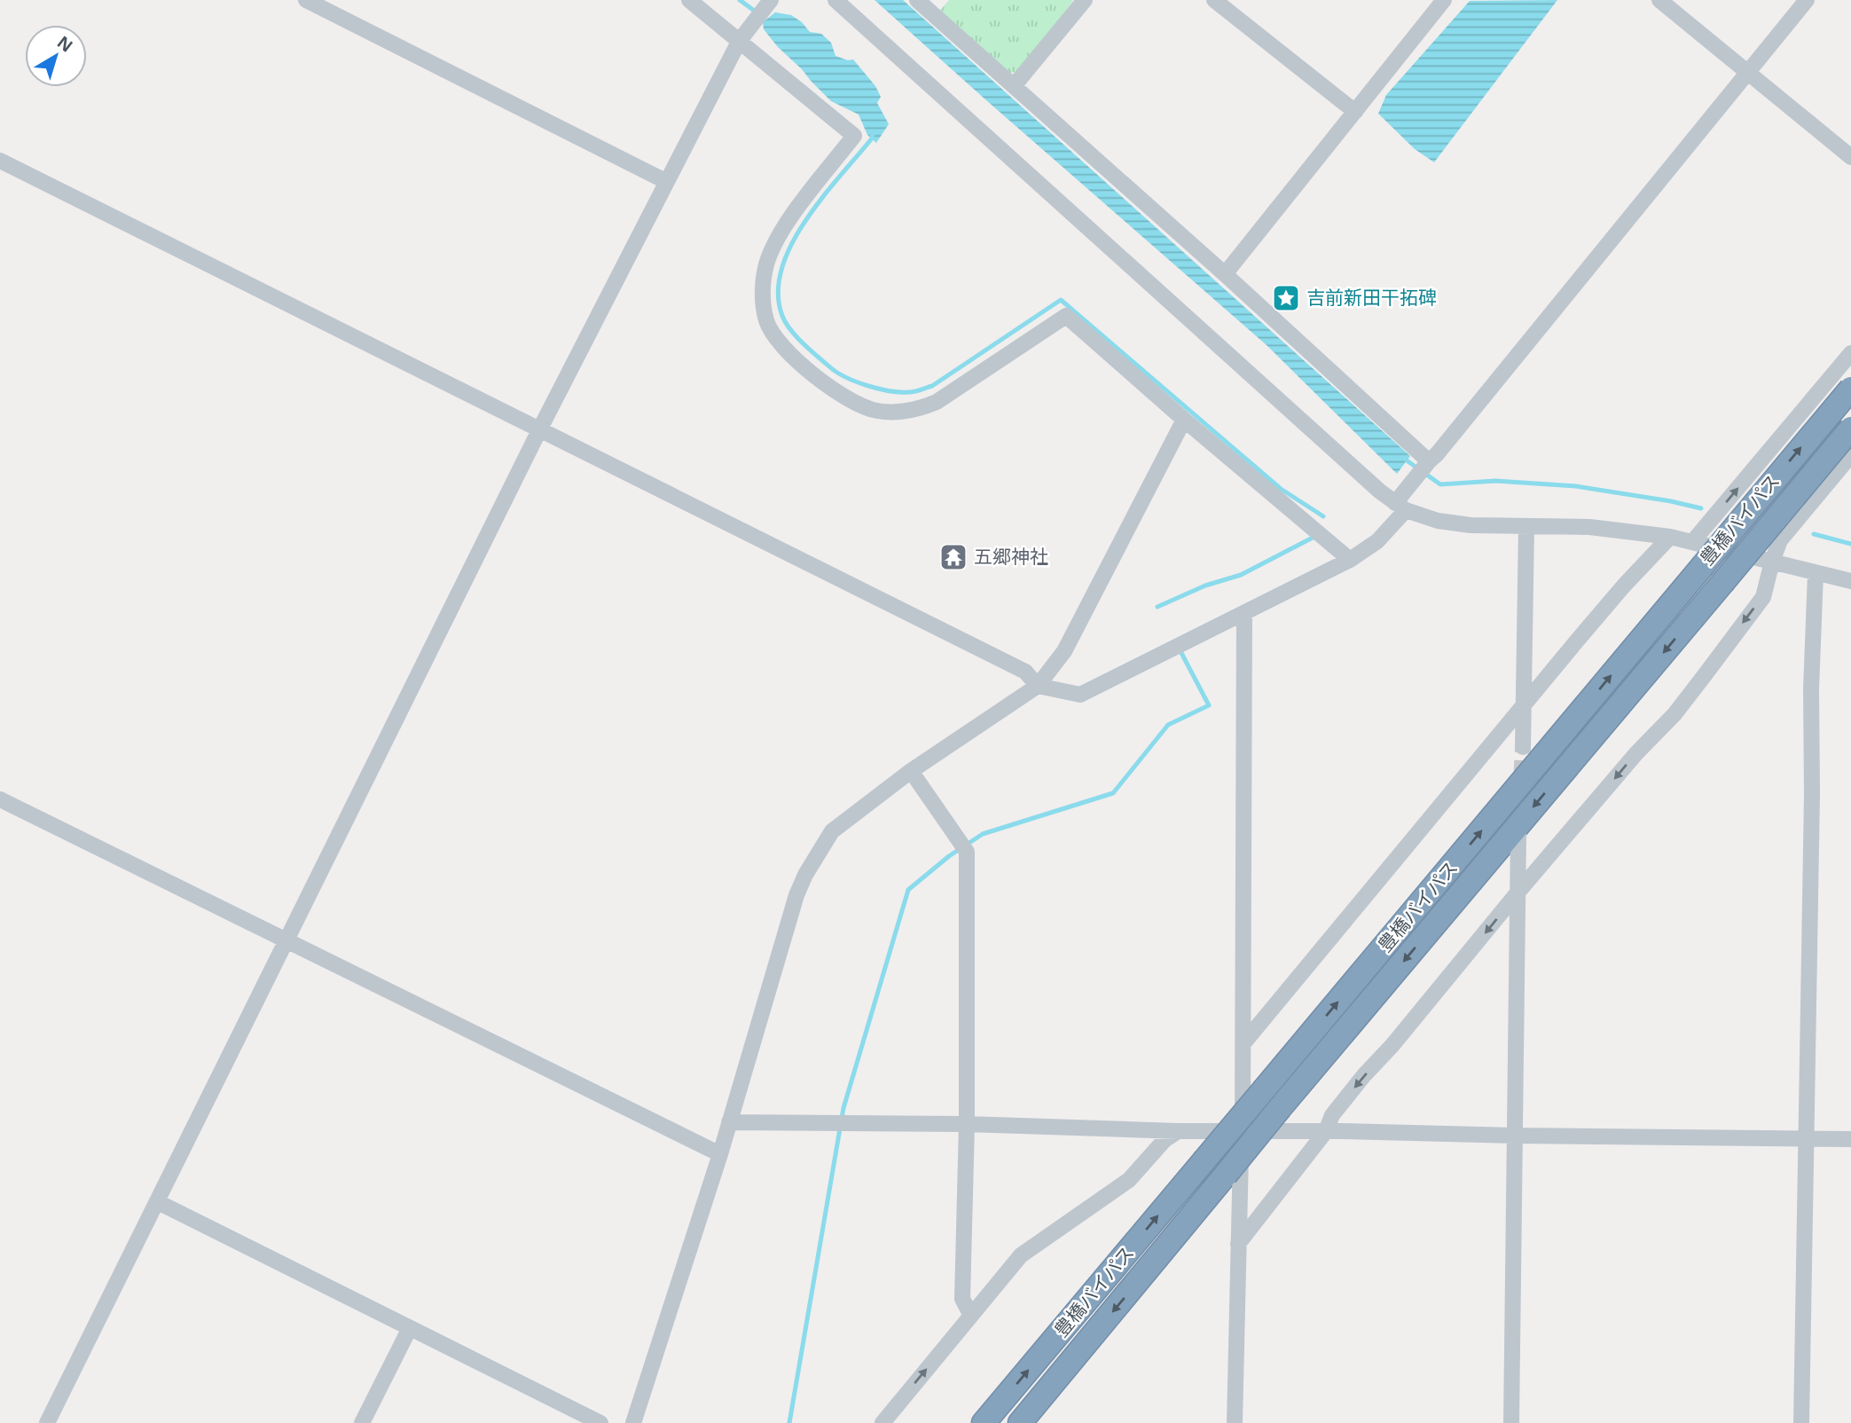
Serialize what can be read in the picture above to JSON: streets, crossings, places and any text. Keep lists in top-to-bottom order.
{
  "streets": {
    "highway": ["豊橋バイパス"]
  },
  "places": {
    "place": ["吉前新田干拓碑"],
    "temple": ["五郷神社"]
  },
  "north": "top right"
}
